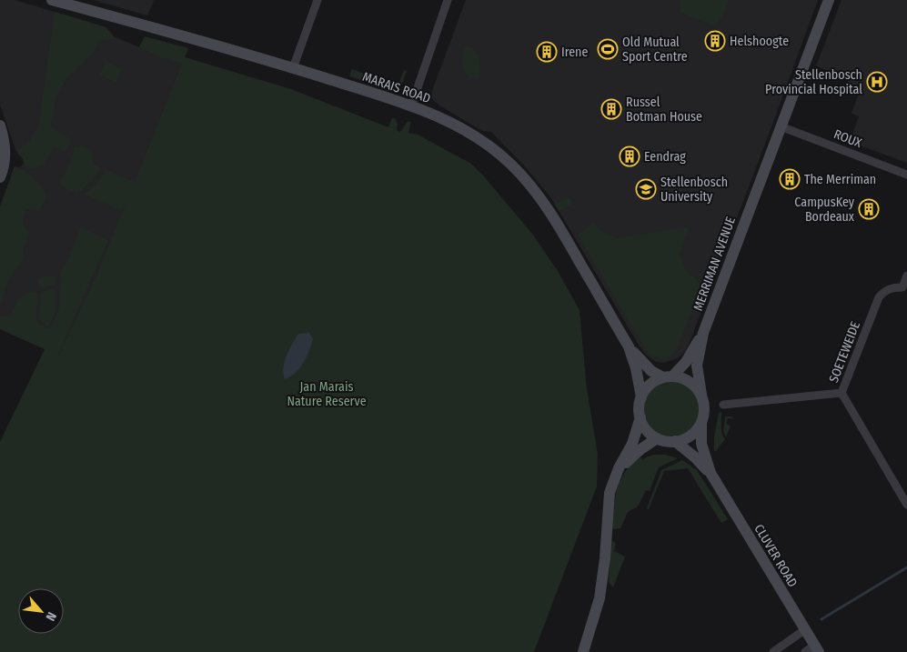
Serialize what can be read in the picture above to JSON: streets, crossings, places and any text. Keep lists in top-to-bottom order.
{
  "streets": {
    "street": [
      "MARAIS ROAD",
      "ROUX",
      "MERRIMAN AVENUE",
      "SOETEWEIDE",
      "CLUVER ROAD"
    ]
  },
  "crossings": [
    ["MARAIS ROAD", "MERRIMAN AVENUE"],
    ["MARAIS ROAD", "CLUVER ROAD"],
    ["ROUX", "MERRIMAN AVENUE"],
    ["MERRIMAN AVENUE", "CLUVER ROAD"]
  ],
  "parks": ["Jan Marais Nature Reserve"],
  "places": {
    "building": [
      "Helshoogte",
      "Irene",
      "Russel Botman House",
      "Eendrag",
      "The Merriman",
      "CampusKey Bordeaux"
    ],
    "sports": ["Old Mutual Sport Centre"],
    "hospital": ["Stellenbosch Provincial Hospital"],
    "school or university": ["Stellenbosch University"]
  },
  "north": "bottom right"
}
